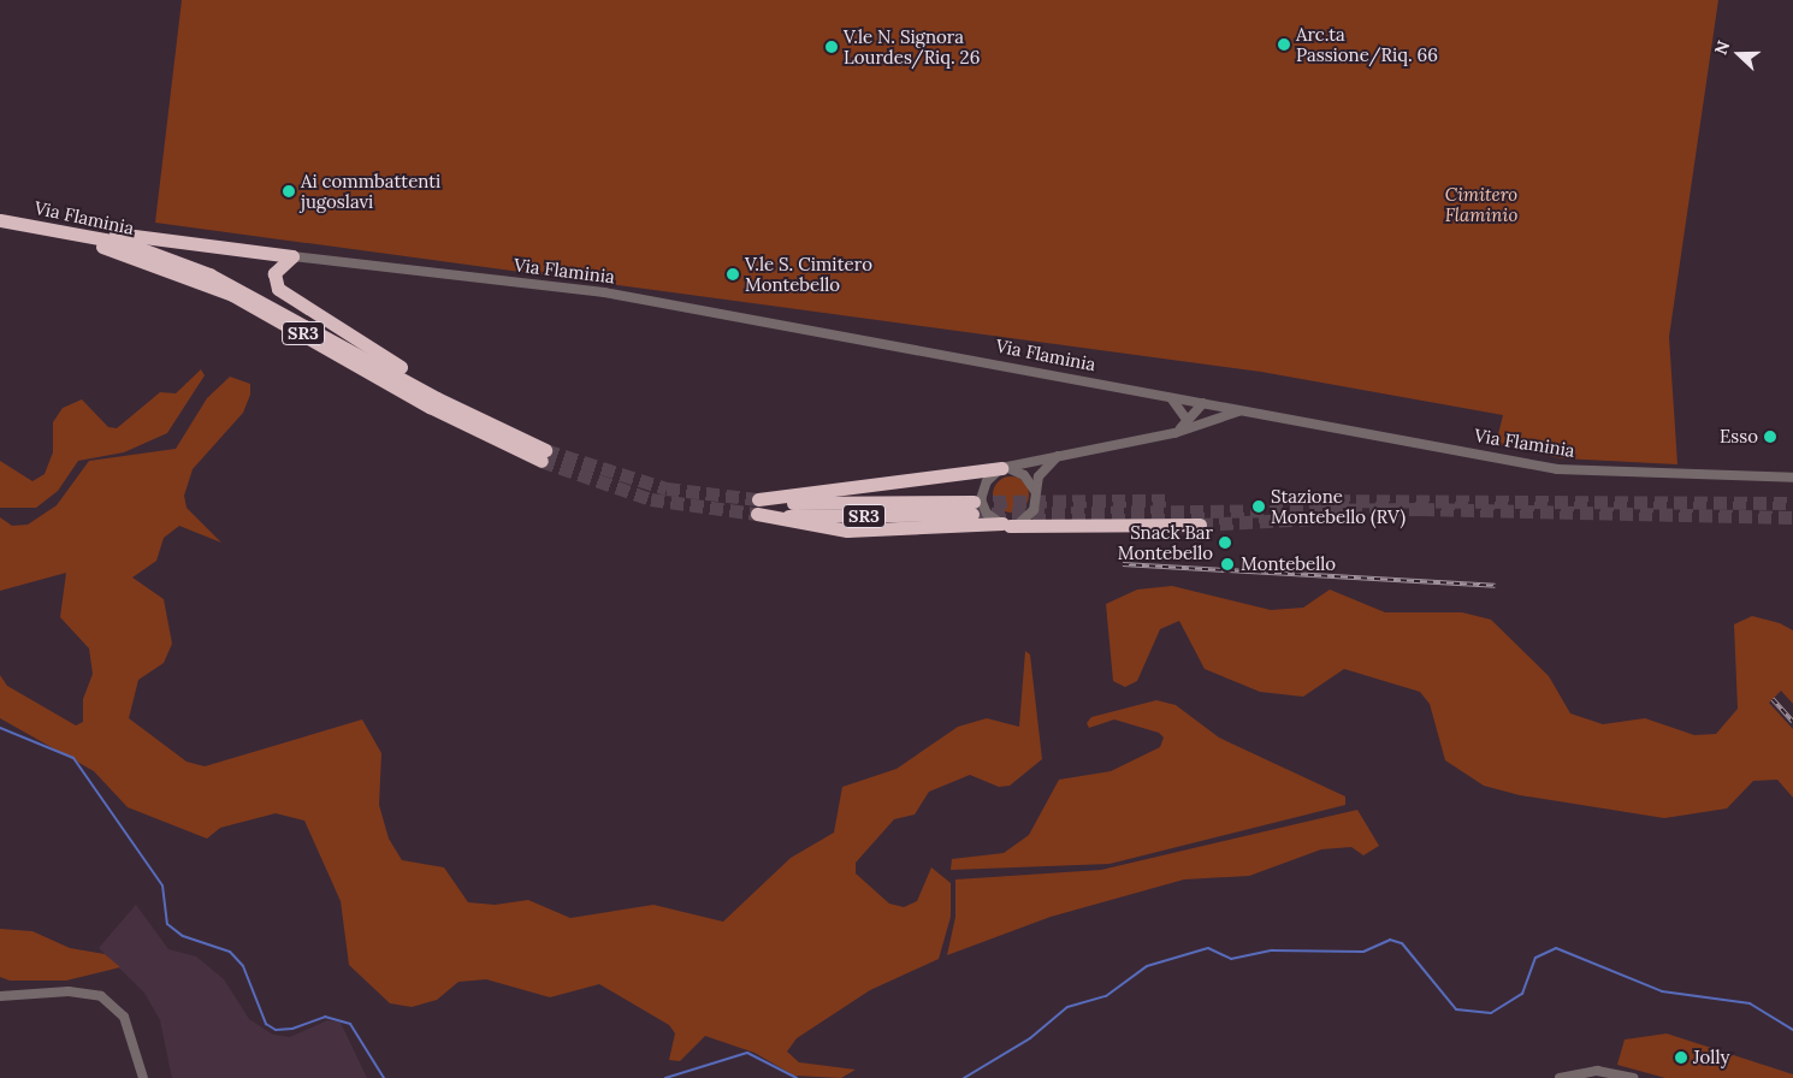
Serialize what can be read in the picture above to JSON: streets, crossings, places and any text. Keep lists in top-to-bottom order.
{
  "streets": {
    "highway": ["Via Flaminia", "SR3"]
  },
  "parks": ["Cimitero Flaminio"],
  "places": [
    "Arc.ta Passione/Riq. 66",
    "V.le N. Signora Lourdes/Riq. 26",
    "Ai commbattenti jugoslavi",
    "V.le S. Cimitero Montebello",
    "Esso",
    "Stazione Montebello (RV)",
    "Snack Bar Montebello",
    "Montebello",
    "Jolly"
  ],
  "north": "left"
}
